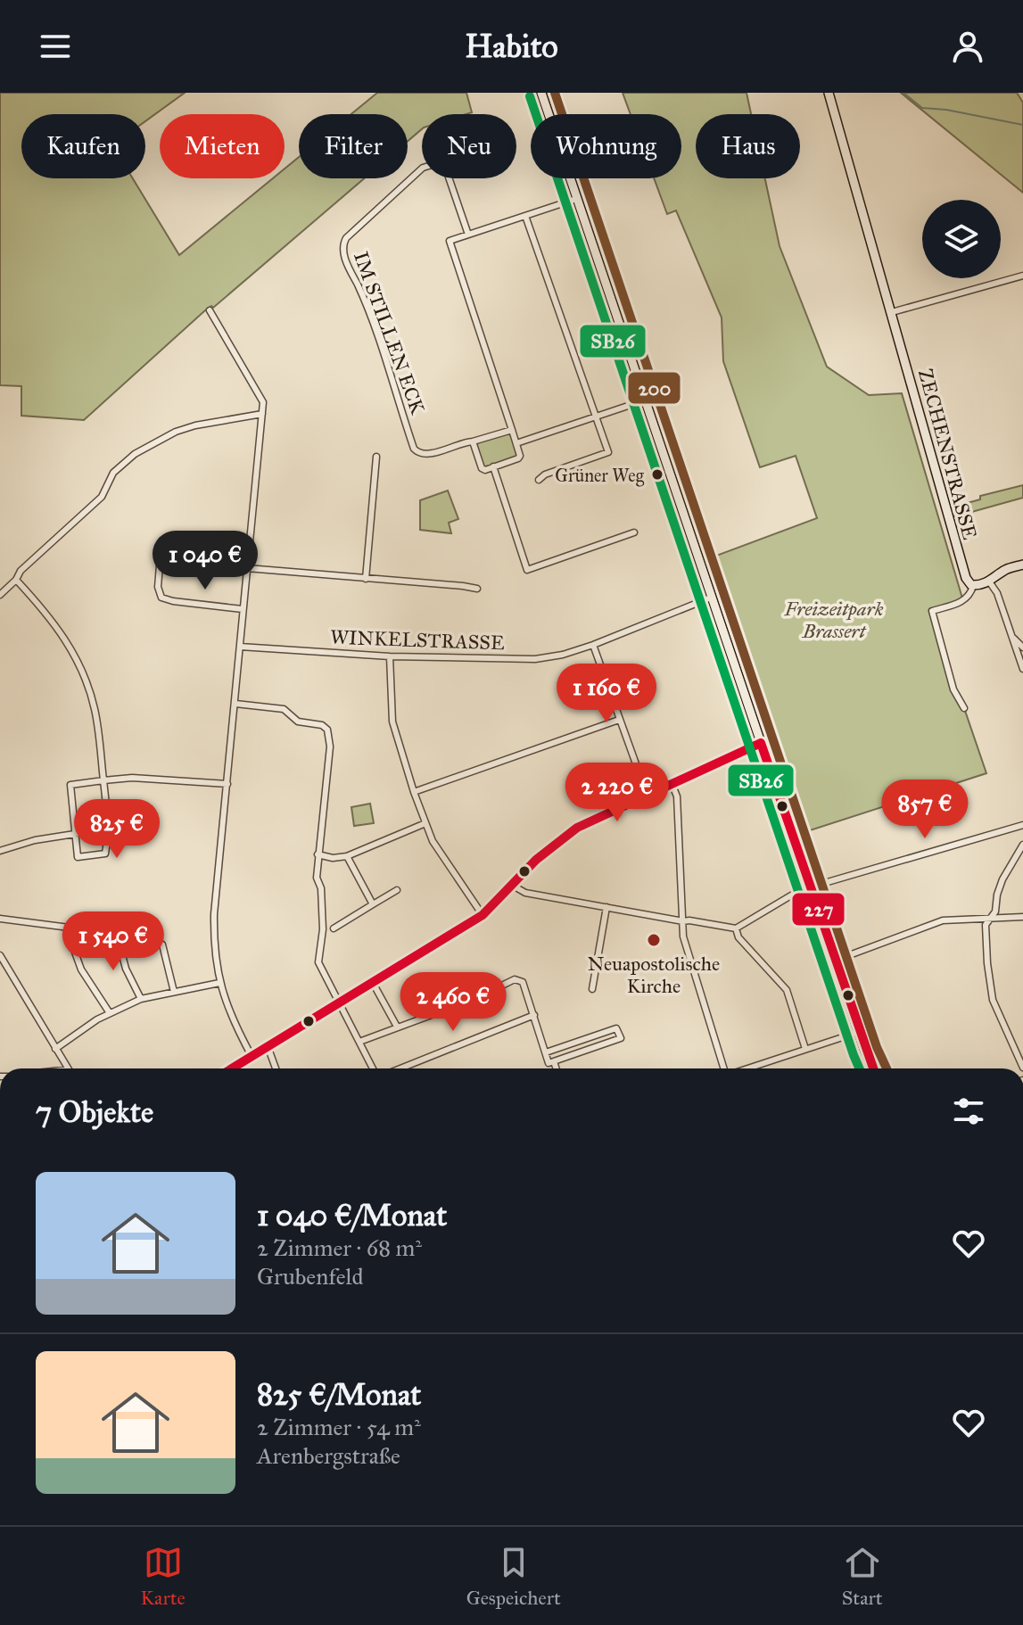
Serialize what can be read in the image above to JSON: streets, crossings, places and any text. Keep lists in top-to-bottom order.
{
  "streets": {
    "street": ["IM STILLEN ECK", "ZECHENSTRASSE", "WINKELSTRASSE"]
  },
  "parks": ["Freizeitpark Brassert"],
  "places": ["Grüner Weg", "Neuapostolische Kirche"],
  "lines": ["transit line 200", "transit line SB26", "transit line 227"],
  "page": {
    "header": "Habito",
    "chip": [
      "Kaufen",
      "Mieten",
      "Filter",
      "Neu",
      "Wohnung",
      "Haus"
    ],
    "price": [
      "1 040 €",
      "1 160 €",
      "2 220 €",
      "857 €",
      "825 €",
      "1 540 €",
      "2 460 €"
    ],
    "heading": "7 Objekte",
    "list": [
      {
        "name": "1 040 €/Monat",
        "note": "2 Zimmer · 68 m² · Grubenfeld"
      },
      {
        "name": "825 €/Monat",
        "note": "2 Zimmer · 54 m² · Arenbergstraße"
      }
    ],
    "tabs": ["Karte", "Gespeichert", "Start"]
  }
}
